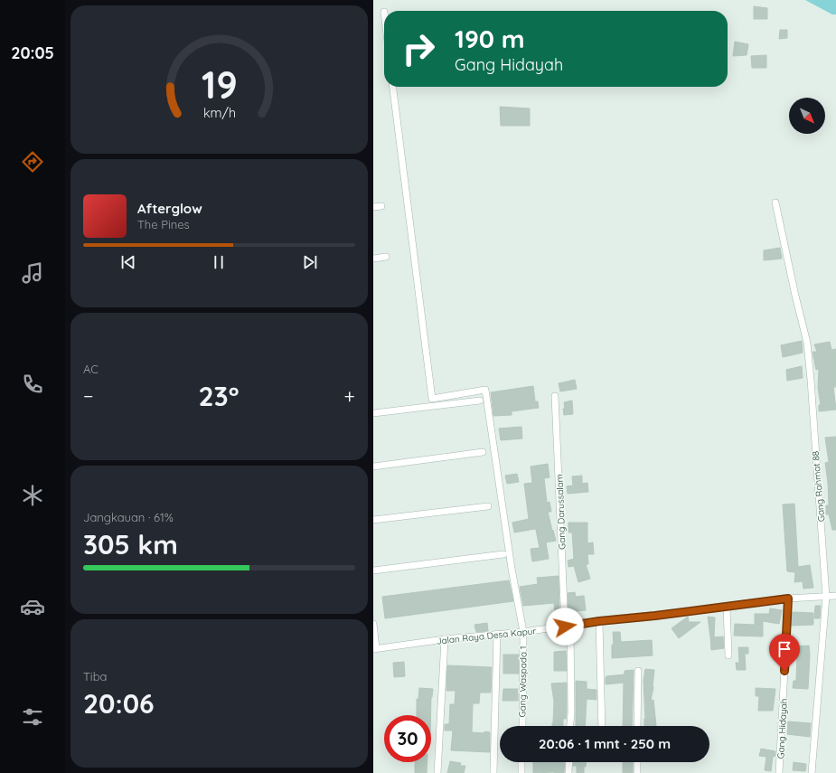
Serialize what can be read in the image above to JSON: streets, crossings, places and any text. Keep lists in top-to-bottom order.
{
  "streets": {
    "street": [
      "Gang Rahmat 88",
      "Gang Darussalam",
      "Jalan Raya Desa Kapur",
      "Gang Waspada 1",
      "Gang Hidayah"
    ]
  },
  "crossings": [
    ["Gang Rahmat 88", "Jalan Raya Desa Kapur"],
    ["Gang Darussalam", "Jalan Raya Desa Kapur"],
    ["Jalan Raya Desa Kapur", "Gang Waspada 1"],
    ["Jalan Raya Desa Kapur", "Gang Hidayah"]
  ],
  "north": "bottom right",
  "page": {
    "tabs": "20:05",
    "turn": ["190 m", "Gang Hidayah"],
    "song": ["Afterglow", "The Pines"],
    "tile": [
      "AC",
      ["Jangkauan · 61%", "305 km"],
      ["Tiba", "20:06"]
    ],
    "heat": ["−", "23°", "+"],
    "limit": "30",
    "trip": "20:06 · 1 mnt · 250 m",
    "gauge": ["19", "km/h"]
  }
}
